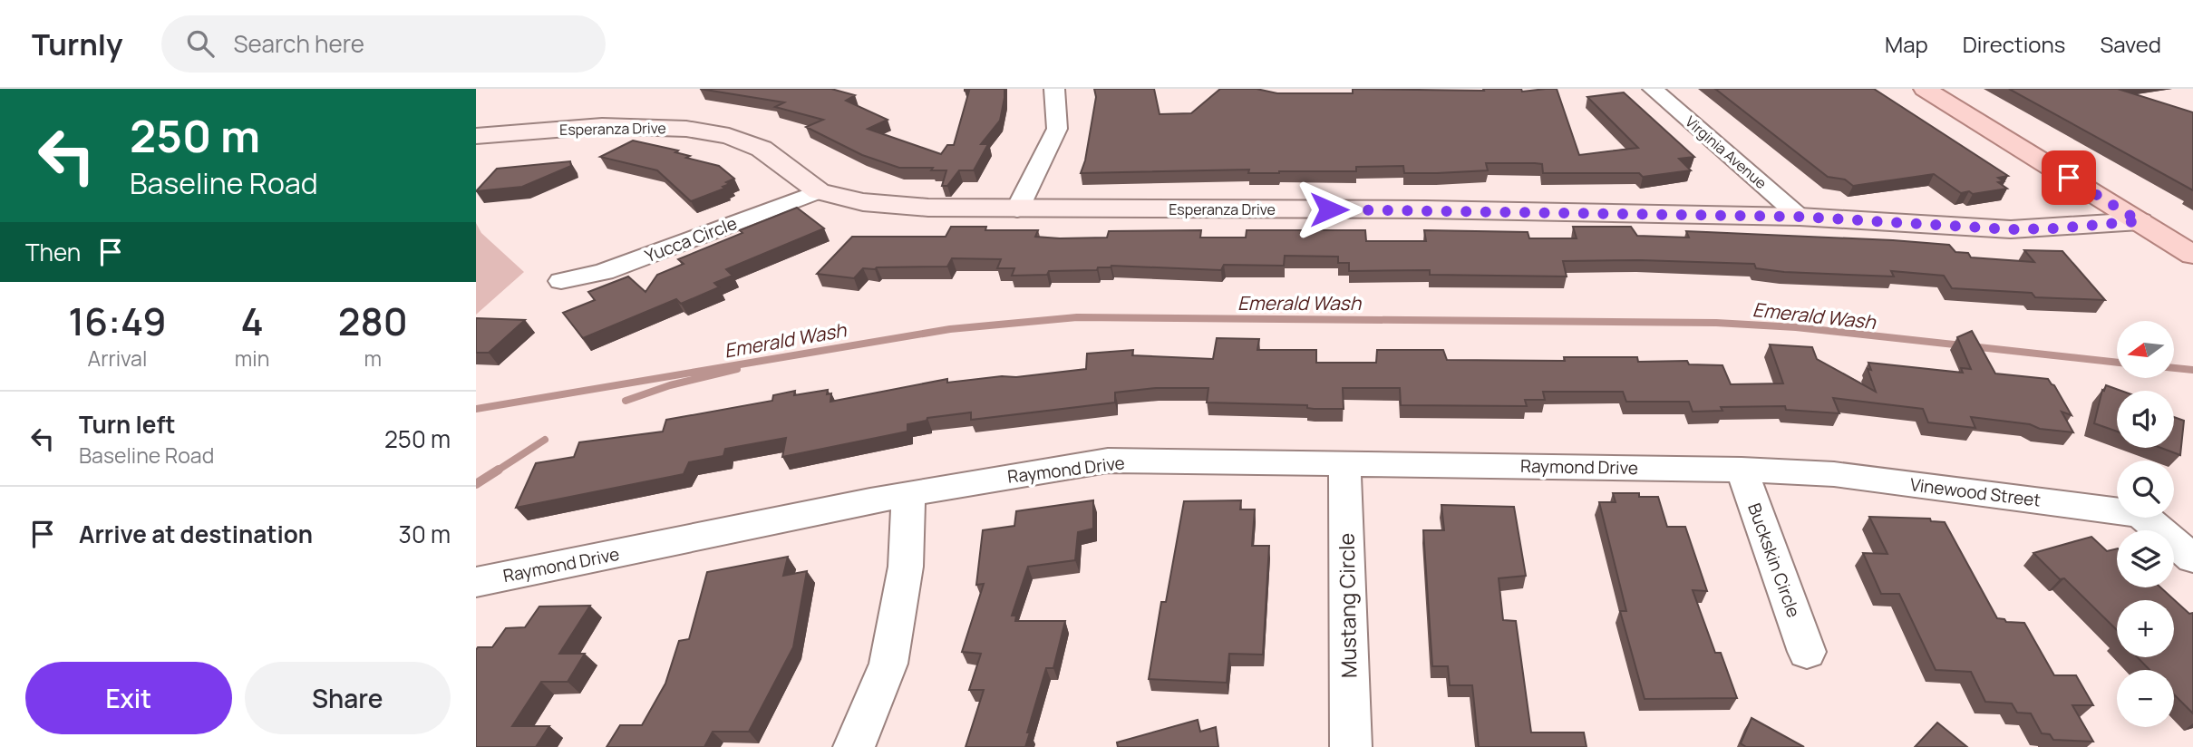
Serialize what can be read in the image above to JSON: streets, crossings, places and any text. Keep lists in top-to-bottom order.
{
  "streets": {
    "main road": ["Esperanza Drive"],
    "street": [
      "Virginia Avenue",
      "Yucca Circle",
      "Raymond Drive",
      "Vinewood Street",
      "Buckskin Circle",
      "Mustang Circle"
    ]
  },
  "crossings": [
    ["Esperanza Drive", "Virginia Avenue"],
    ["Esperanza Drive", "Yucca Circle"],
    ["Raymond Drive", "Vinewood Street"],
    ["Raymond Drive", "Buckskin Circle"],
    ["Raymond Drive", "Mustang Circle"],
    ["Vinewood Street", "Buckskin Circle"]
  ],
  "water": ["Emerald Wash"],
  "north": "left",
  "page": {
    "header": "Turnly",
    "search": "Search here",
    "nav": ["Map", "Directions", "Saved"],
    "turn": ["250 m", "Baseline Road"],
    "then": "Then",
    "eta": [
      "16:49",
      "Arrival",
      "4",
      "min",
      "280",
      "m"
    ],
    "map_buttons": ["+", "−"],
    "list": [
      {
        "name": "Turn left",
        "note": "Baseline Road",
        "value": "250 m"
      },
      {
        "name": "Arrive at destination",
        "value": "30 m"
      }
    ],
    "buttons": ["Exit", "Share"]
  }
}
